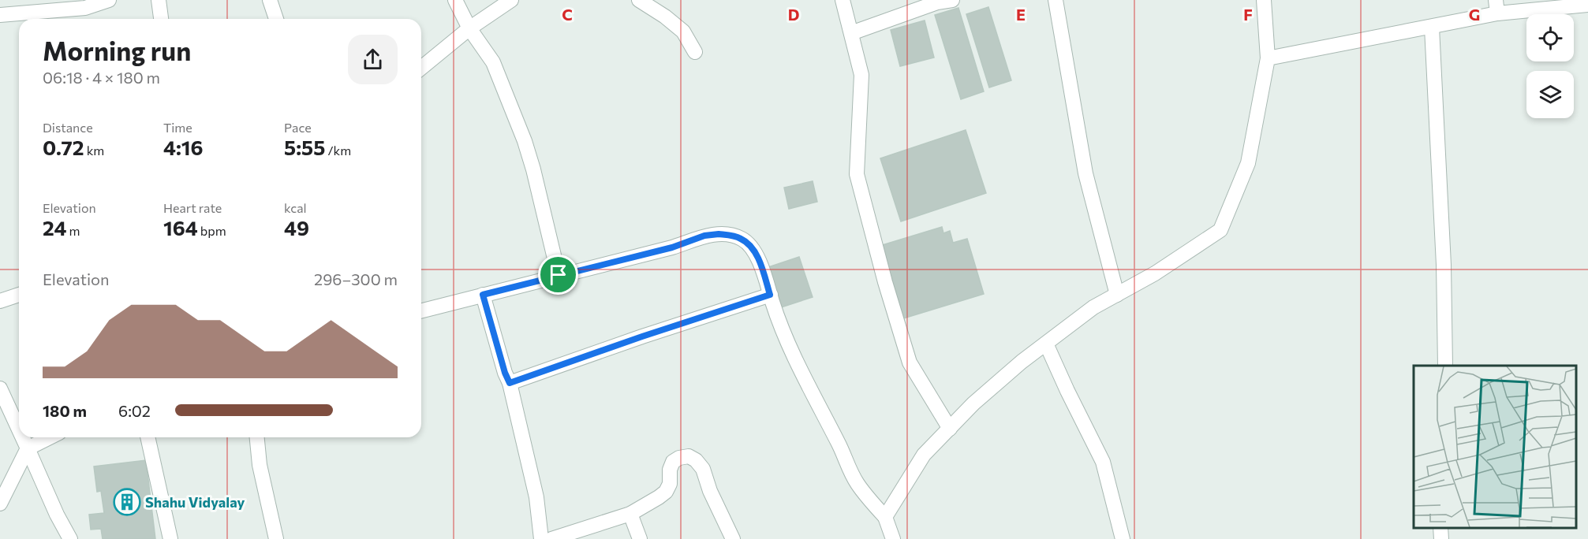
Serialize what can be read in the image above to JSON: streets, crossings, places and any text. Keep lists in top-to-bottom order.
{
  "places": {
    "building": ["Shahu Vidyalay"]
  },
  "page": {
    "heading": ["Morning run", "06:18 · 4 × 180 m"],
    "stats": [
      ["Distance", "0.72 km"],
      ["Time", "4:16"],
      ["Pace", "5:55 /km"],
      ["Elevation", "24 m"],
      ["Heart rate", "164 bpm"],
      ["kcal", "49"]
    ],
    "chart": ["Elevation", "296–300 m"],
    "list": [
      {
        "name": "180 m",
        "note": "6:02"
      }
    ]
  },
  "grid": {
    "columns": [
      "C",
      "D",
      "E",
      "F",
      "G"
    ]
  }
}
